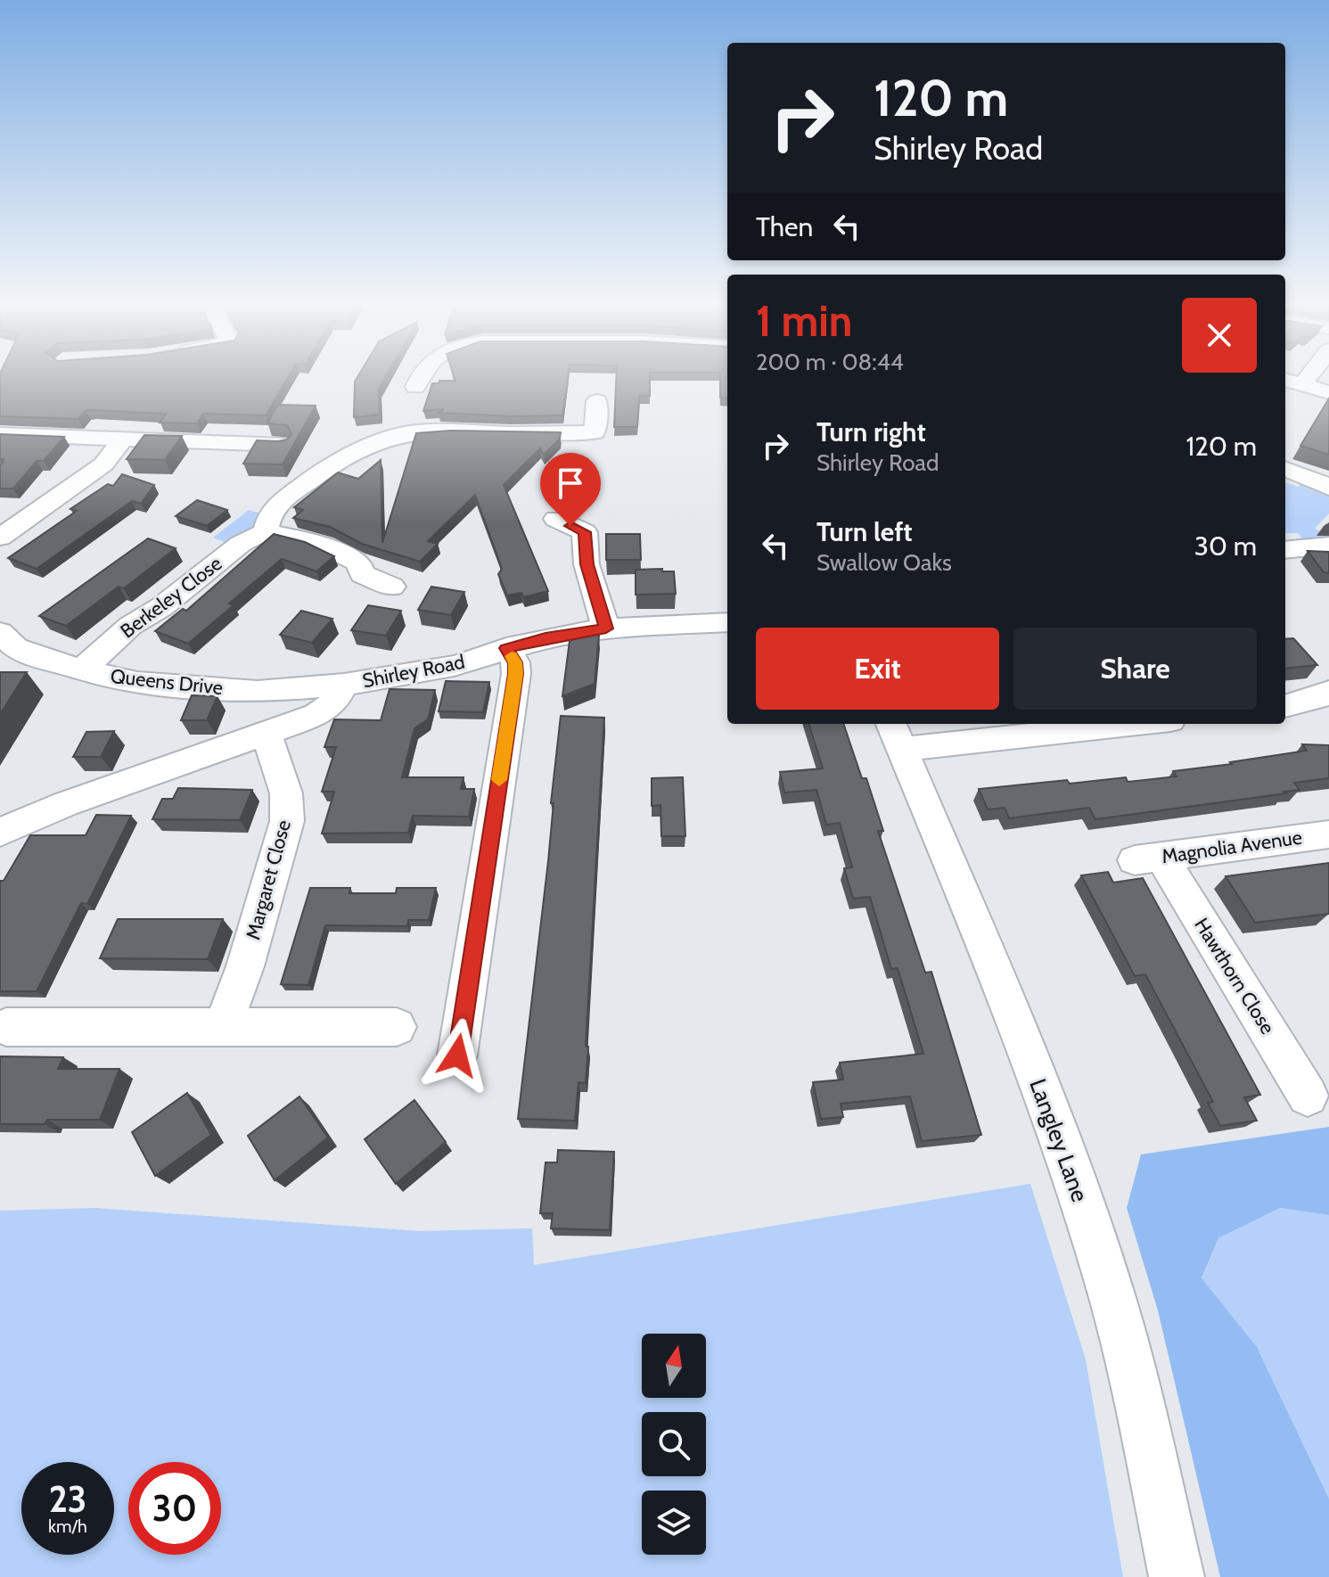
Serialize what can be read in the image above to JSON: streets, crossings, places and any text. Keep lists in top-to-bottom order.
{
  "streets": {
    "street": [
      "Berkeley Close",
      "Shirley Road",
      "Queens Drive",
      "Magnolia Avenue",
      "Margaret Close",
      "Hawthorn Close",
      "Langley Lane"
    ]
  },
  "crossings": [
    ["Berkeley Close", "Queens Drive"],
    ["Shirley Road", "Queens Drive"],
    ["Shirley Road", "Margaret Close"],
    ["Magnolia Avenue", "Hawthorn Close"]
  ],
  "north": "top",
  "page": {
    "turn": ["120 m", "Shirley Road"],
    "then": "Then",
    "heading": ["1 min", "200 m · 08:44"],
    "list": [
      {
        "name": "Turn right",
        "note": "Shirley Road",
        "value": "120 m"
      },
      {
        "name": "Turn left",
        "note": "Swallow Oaks",
        "value": "30 m"
      }
    ],
    "buttons": ["Exit", "Share"],
    "speed": "23 km/h",
    "limit": "30"
  }
}
